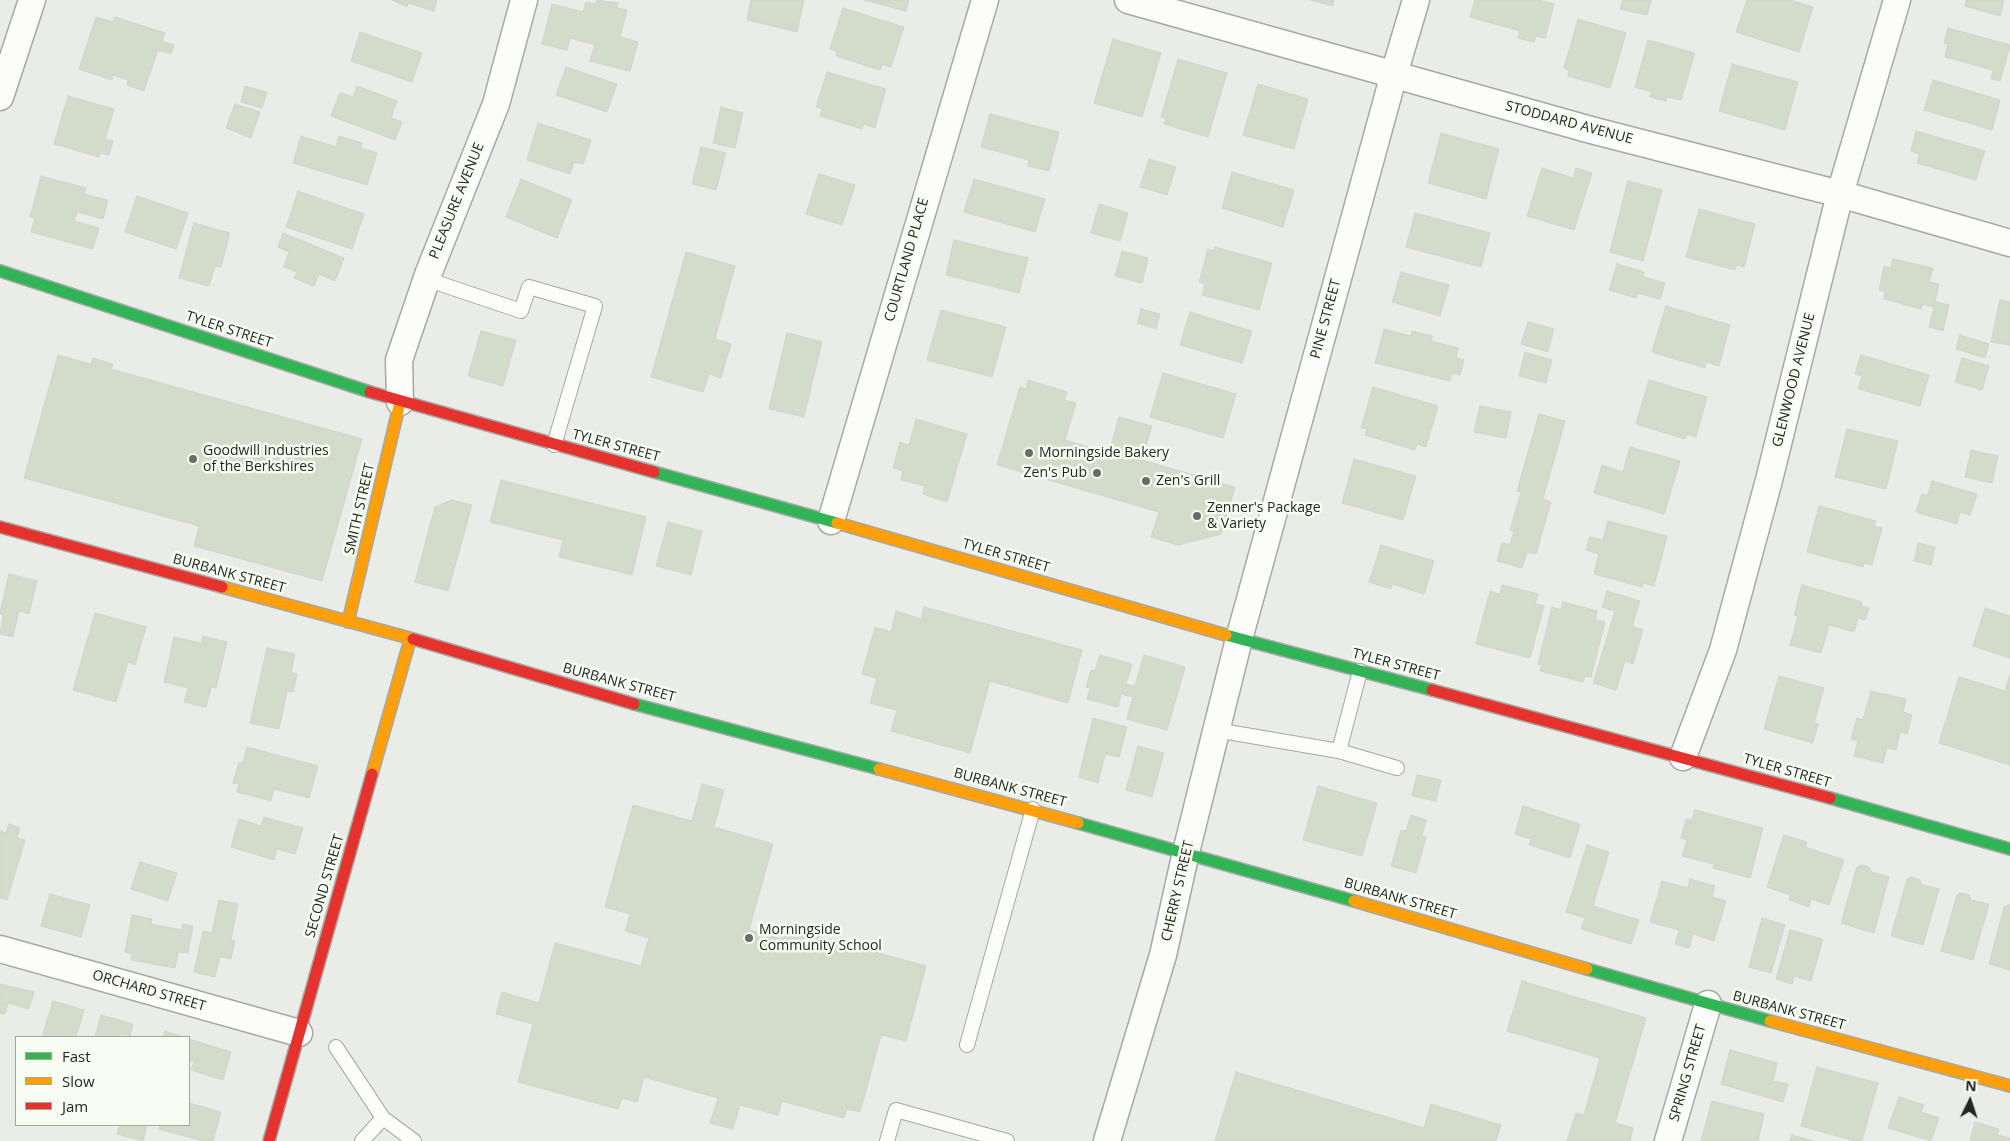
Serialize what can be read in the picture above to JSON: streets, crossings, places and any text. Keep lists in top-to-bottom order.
{
  "streets": {
    "street": [
      "STODDARD AVENUE",
      "PLEASURE AVENUE",
      "COURTLAND PLACE",
      "PINE STREET",
      "TYLER STREET",
      "GLENWOOD AVENUE",
      "SMITH STREET",
      "BURBANK STREET",
      "SECOND STREET",
      "CHERRY STREET",
      "ORCHARD STREET",
      "SPRING STREET"
    ]
  },
  "crossings": [
    ["STODDARD AVENUE", "PINE STREET"],
    ["STODDARD AVENUE", "GLENWOOD AVENUE"],
    ["PLEASURE AVENUE", "TYLER STREET"],
    ["PLEASURE AVENUE", "SMITH STREET"],
    ["COURTLAND PLACE", "TYLER STREET"],
    ["PINE STREET", "TYLER STREET"],
    ["PINE STREET", "CHERRY STREET"],
    ["TYLER STREET", "GLENWOOD AVENUE"],
    ["TYLER STREET", "SMITH STREET"],
    ["TYLER STREET", "CHERRY STREET"],
    ["SMITH STREET", "BURBANK STREET"],
    ["BURBANK STREET", "SECOND STREET"],
    ["BURBANK STREET", "CHERRY STREET"],
    ["BURBANK STREET", "SPRING STREET"],
    ["SECOND STREET", "ORCHARD STREET"]
  ],
  "places": [
    "Morningside Bakery",
    "Goodwill Industries of the Berkshires",
    "Zen's Pub",
    "Zen's Grill",
    "Zenner's Package & Variety",
    "Morningside Community School"
  ],
  "legend": ["Fast", "Slow", "Jam"],
  "north": "top"
}
